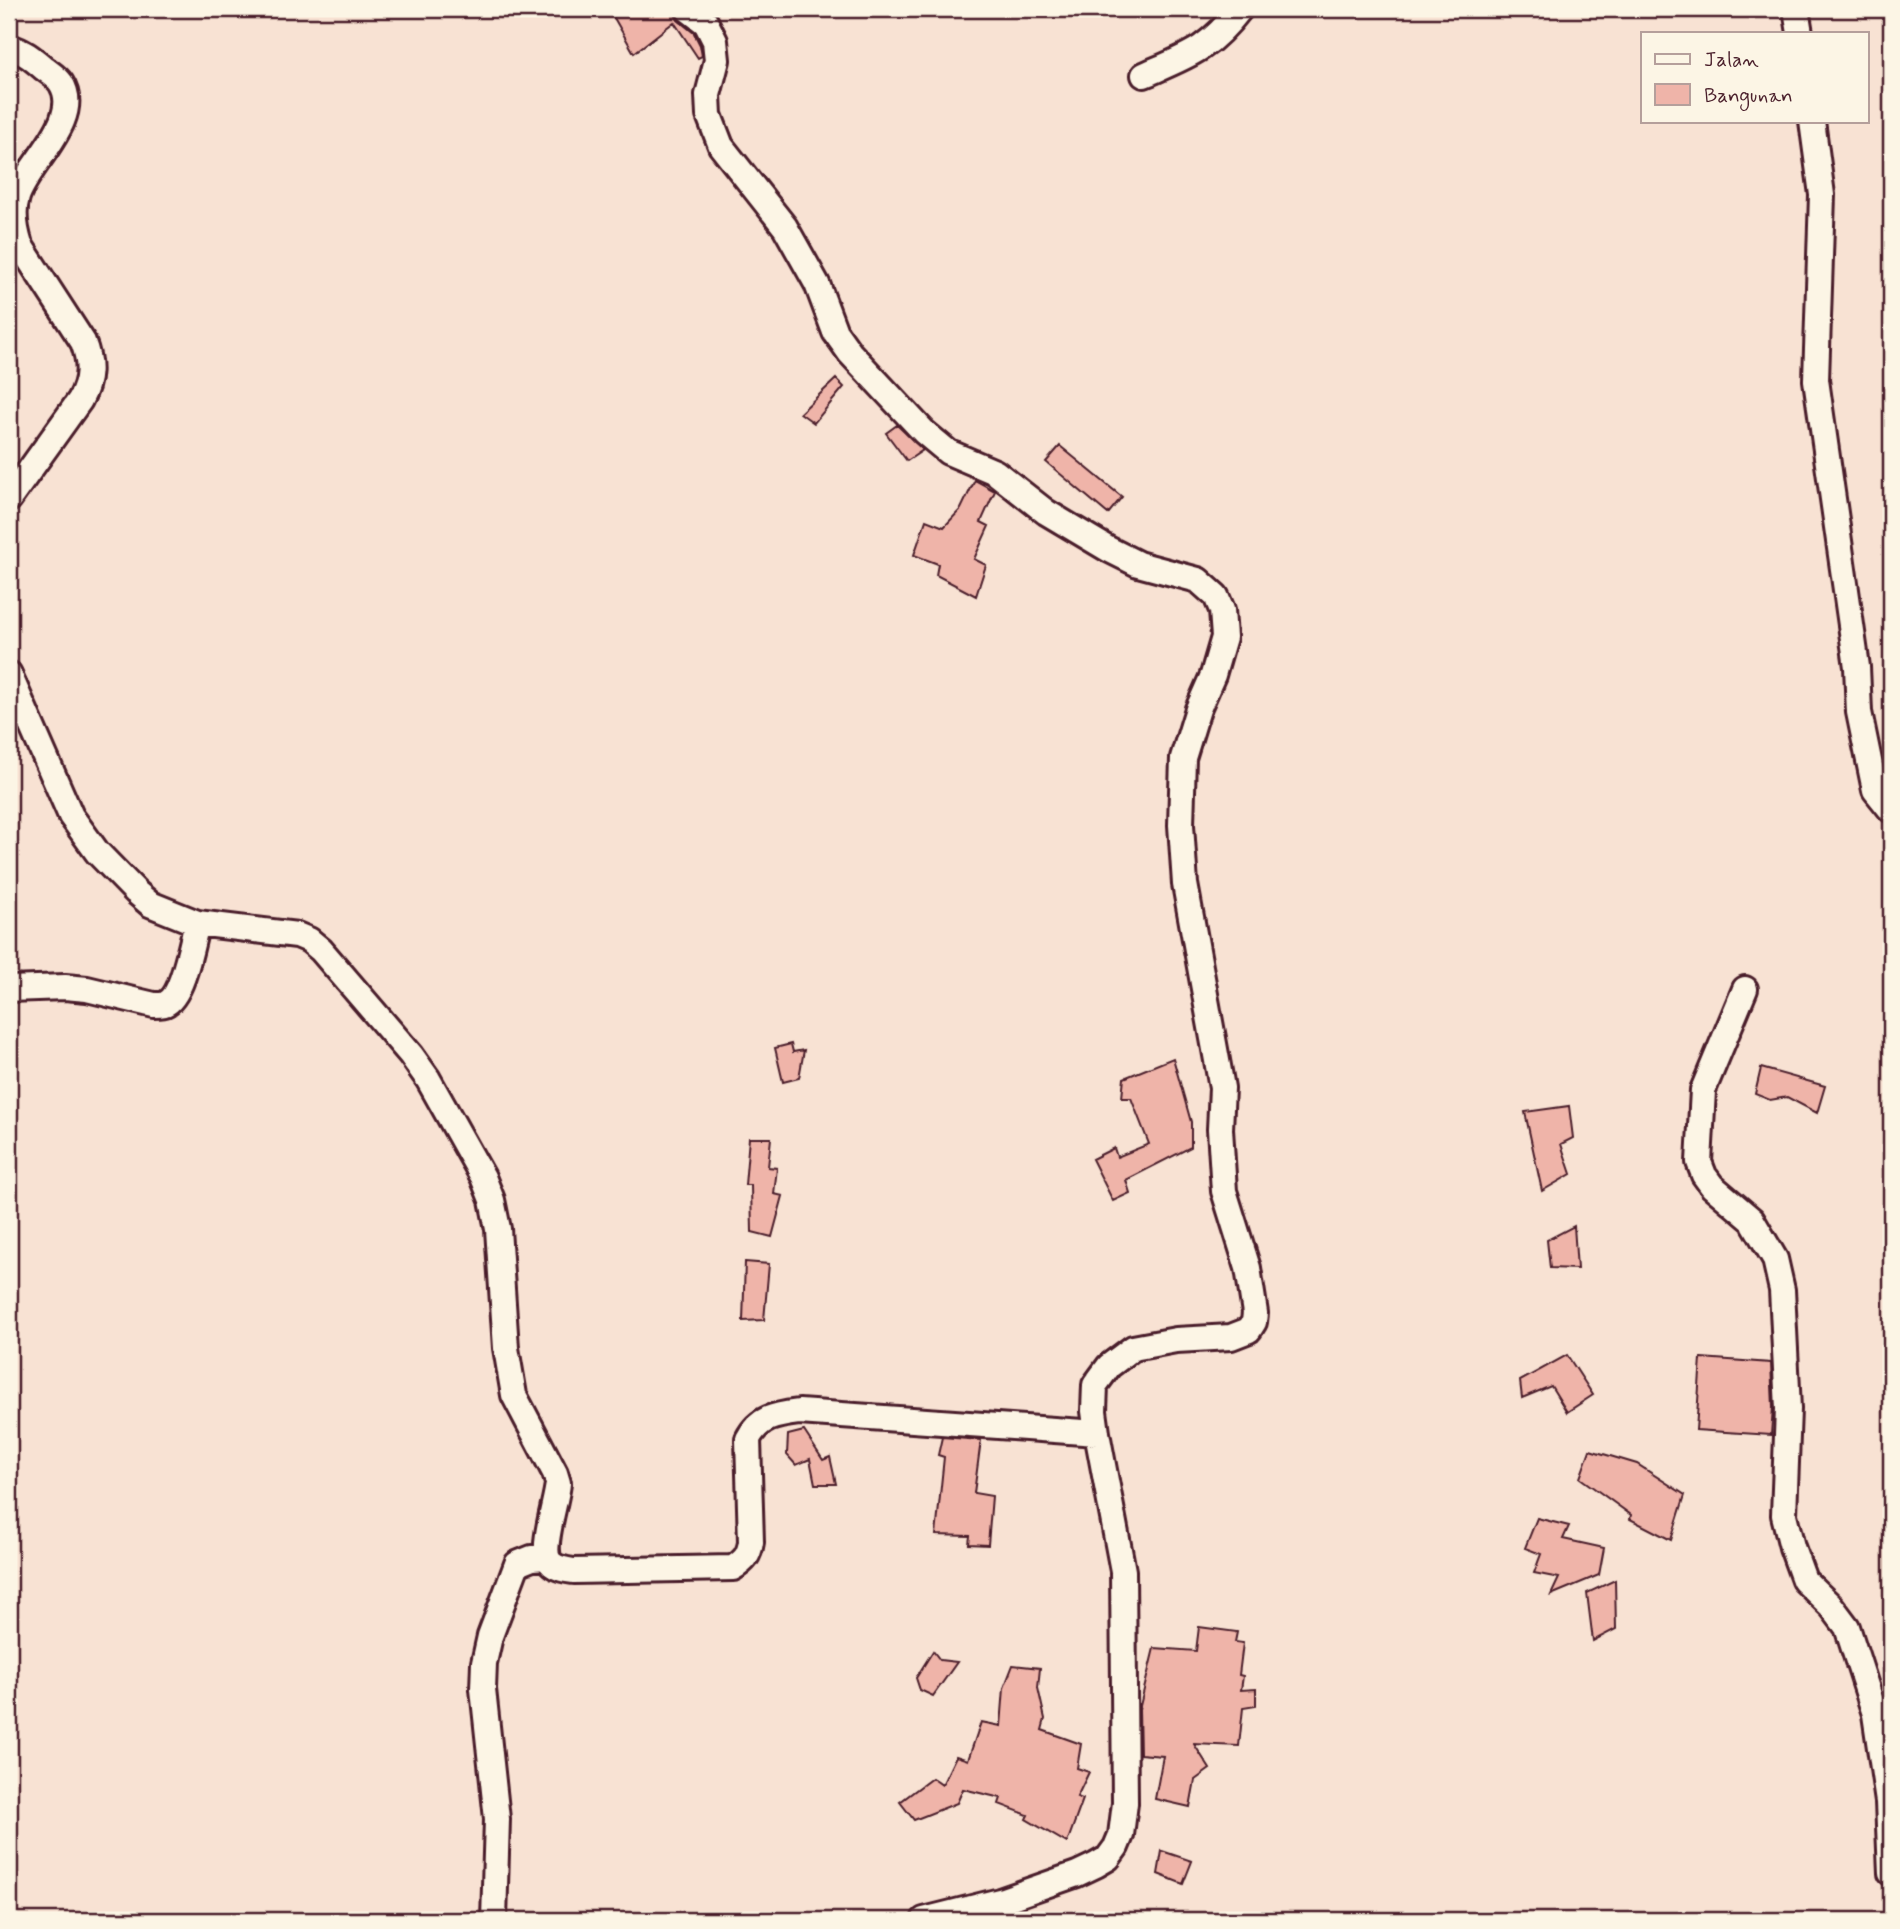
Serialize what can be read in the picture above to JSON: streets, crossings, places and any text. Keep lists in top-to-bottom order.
{
  "legend": ["Jalan", "Bangunan"]
}
